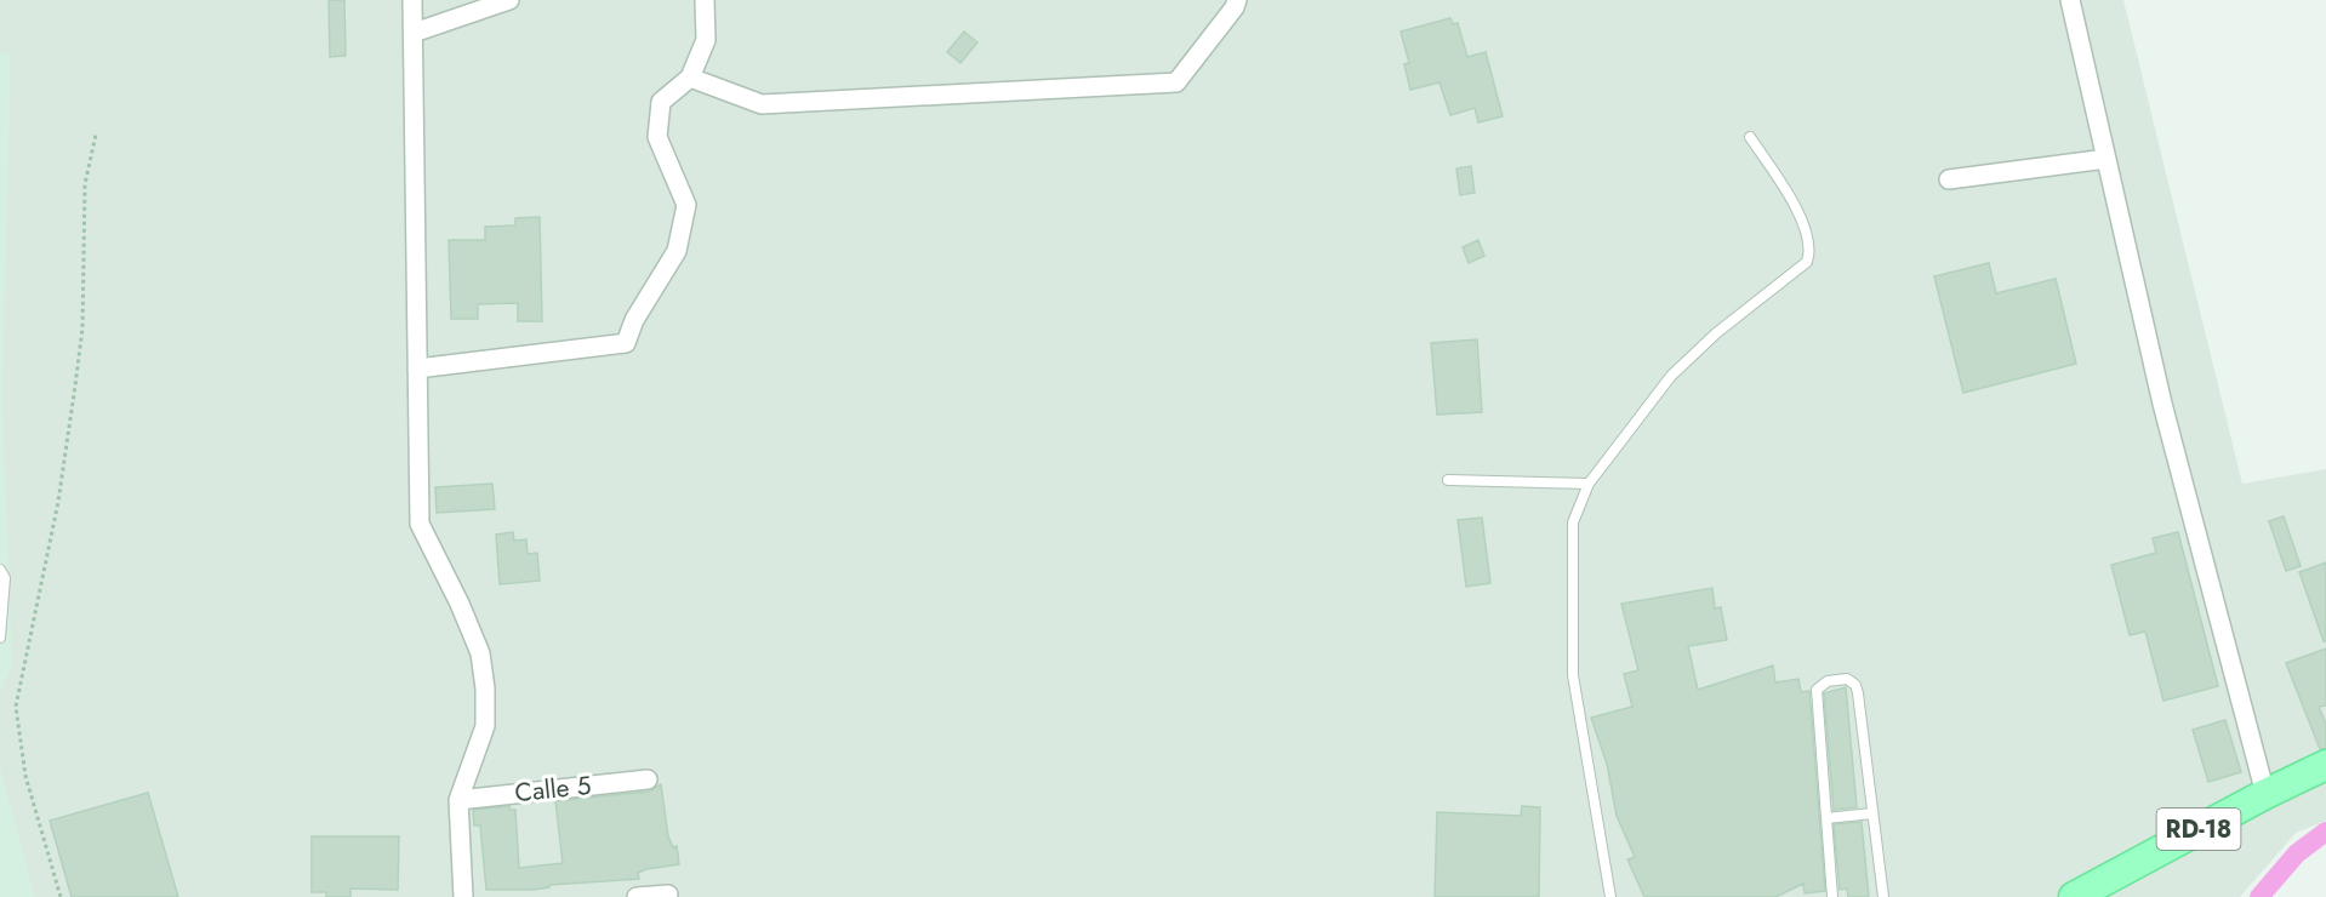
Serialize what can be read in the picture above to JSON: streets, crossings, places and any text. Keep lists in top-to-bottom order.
{
  "streets": {
    "main road": ["RD-18"],
    "street": ["Calle 5"]
  }
}
